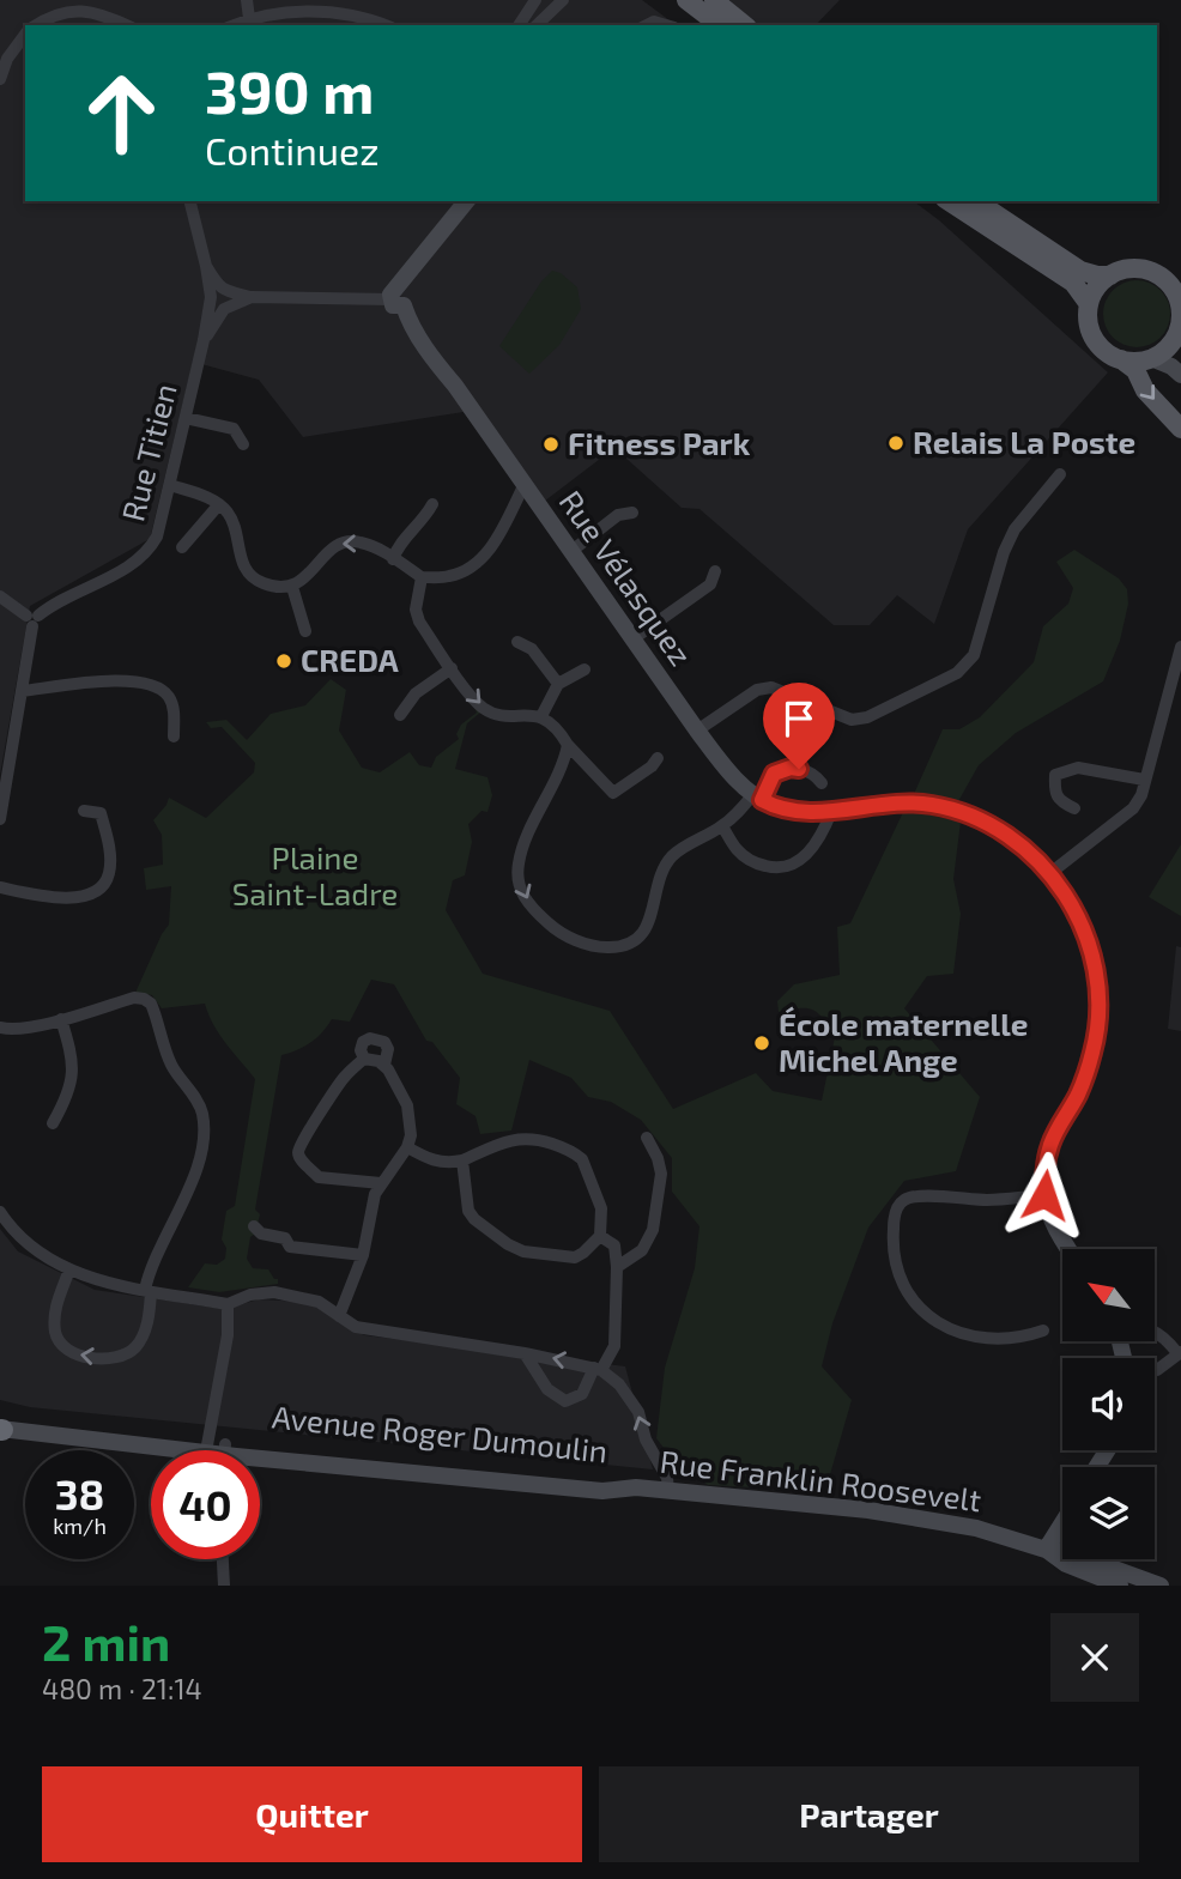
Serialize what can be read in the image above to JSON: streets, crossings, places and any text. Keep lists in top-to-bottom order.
{
  "streets": {
    "street": [
      "Rue Titien",
      "Rue Vélasquez",
      "Avenue Roger Dumoulin",
      "Rue Franklin Roosevelt"
    ]
  },
  "crossings": [
    ["Avenue Roger Dumoulin", "Rue Franklin Roosevelt"]
  ],
  "parks": ["Plaine Saint-Ladre"],
  "places": [
    "Relais La Poste",
    "Fitness Park",
    "CREDA",
    "École maternelle Michel Ange"
  ],
  "north": "top left",
  "page": {
    "turn": ["390 m", "Continuez"],
    "speed": "38 km/h",
    "limit": "40",
    "heading": ["2 min", "480 m · 21:14"],
    "buttons": ["Quitter", "Partager"]
  }
}
